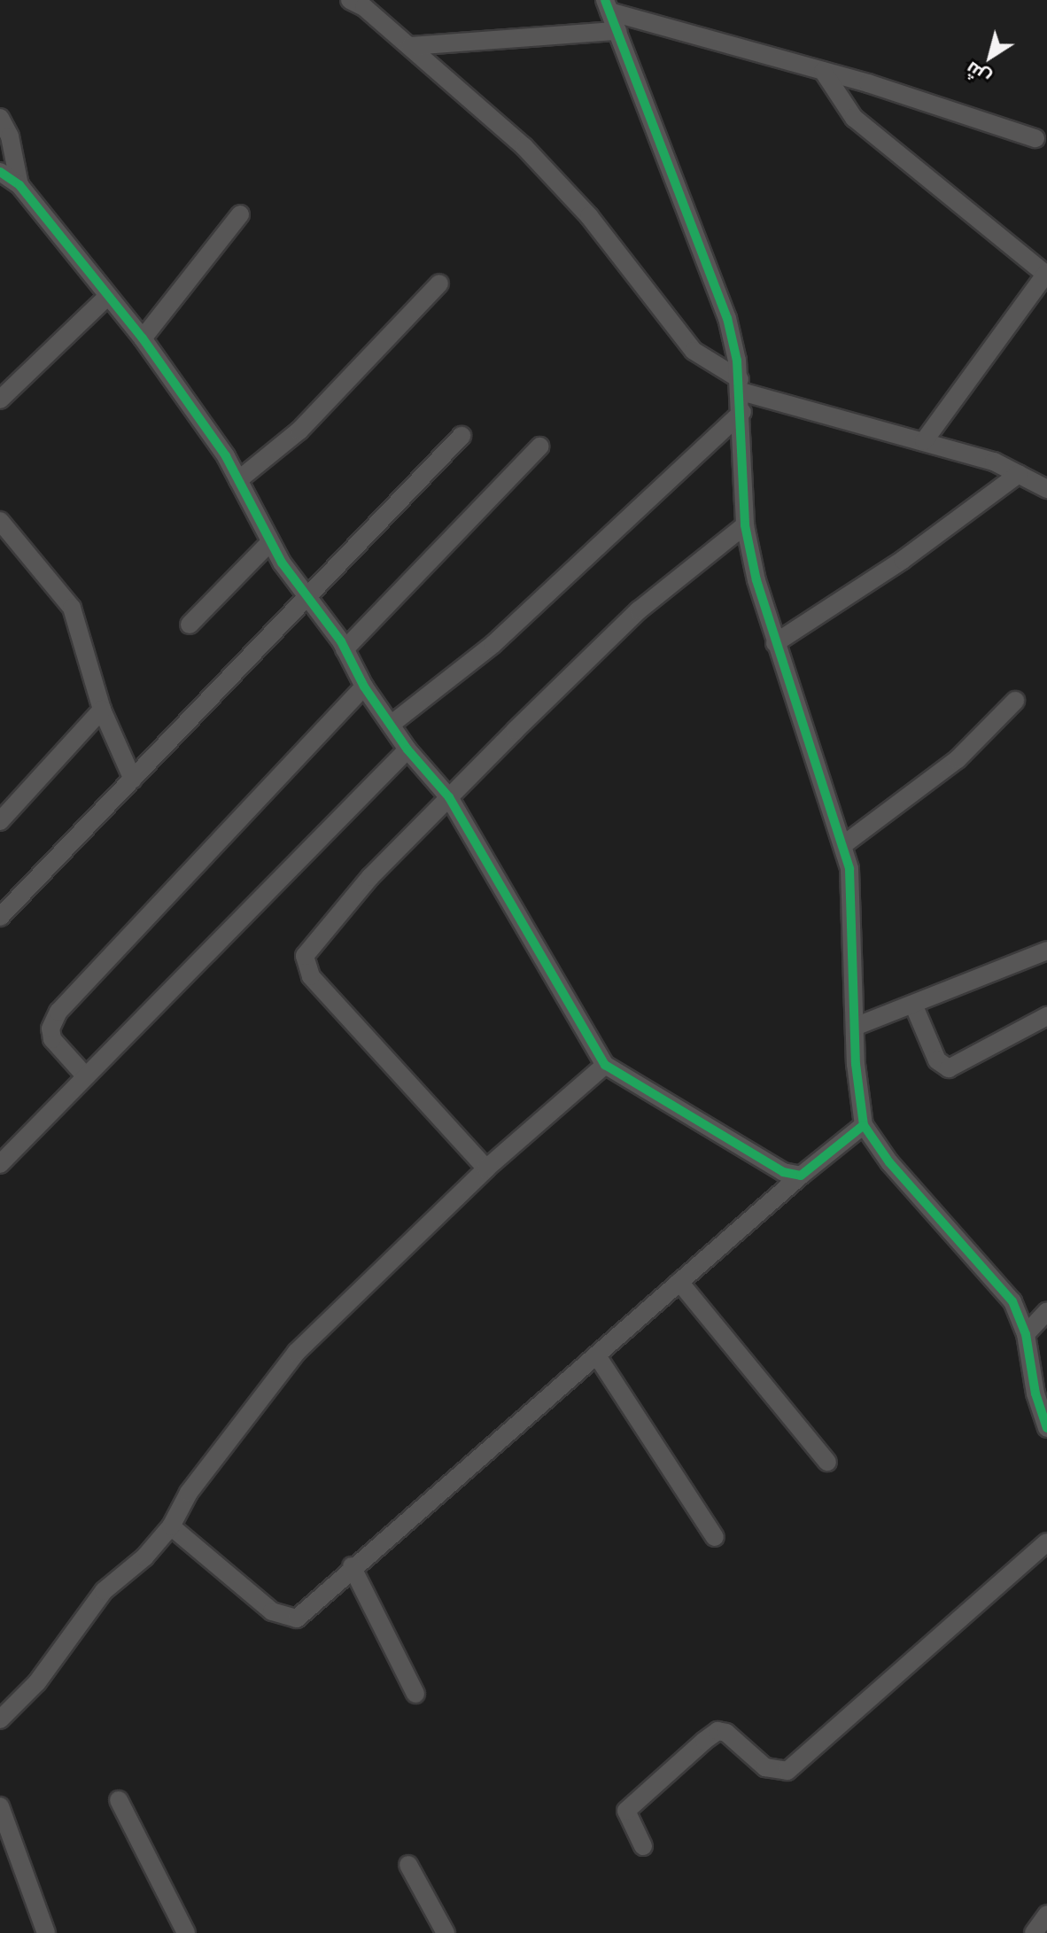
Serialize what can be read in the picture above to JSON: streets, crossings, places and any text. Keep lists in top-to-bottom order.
{
  "north": "bottom left"
}
